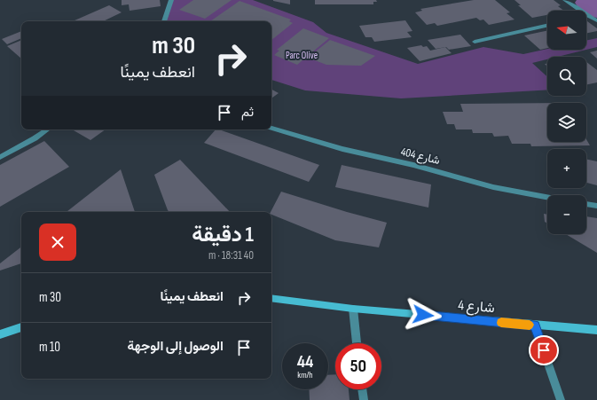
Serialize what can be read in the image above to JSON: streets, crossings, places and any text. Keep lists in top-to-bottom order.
{
  "streets": {
    "main road": ["شارع 4"],
    "street": ["شارع 404"]
  },
  "parks": ["Parc Olive"],
  "north": "left",
  "page": {
    "map_buttons": ["+", "−"],
    "turn": ["30 m", "انعطف يمينًا"],
    "then": "ثم",
    "heading": ["1 دقيقة", "40 m · 18:31"],
    "list": [
      {
        "name": "انعطف يمينًا",
        "value": "30 m"
      },
      {
        "name": "الوصول إلى الوجهة",
        "value": "10 m"
      }
    ],
    "speed": "44 km/h",
    "limit": "50"
  }
}
